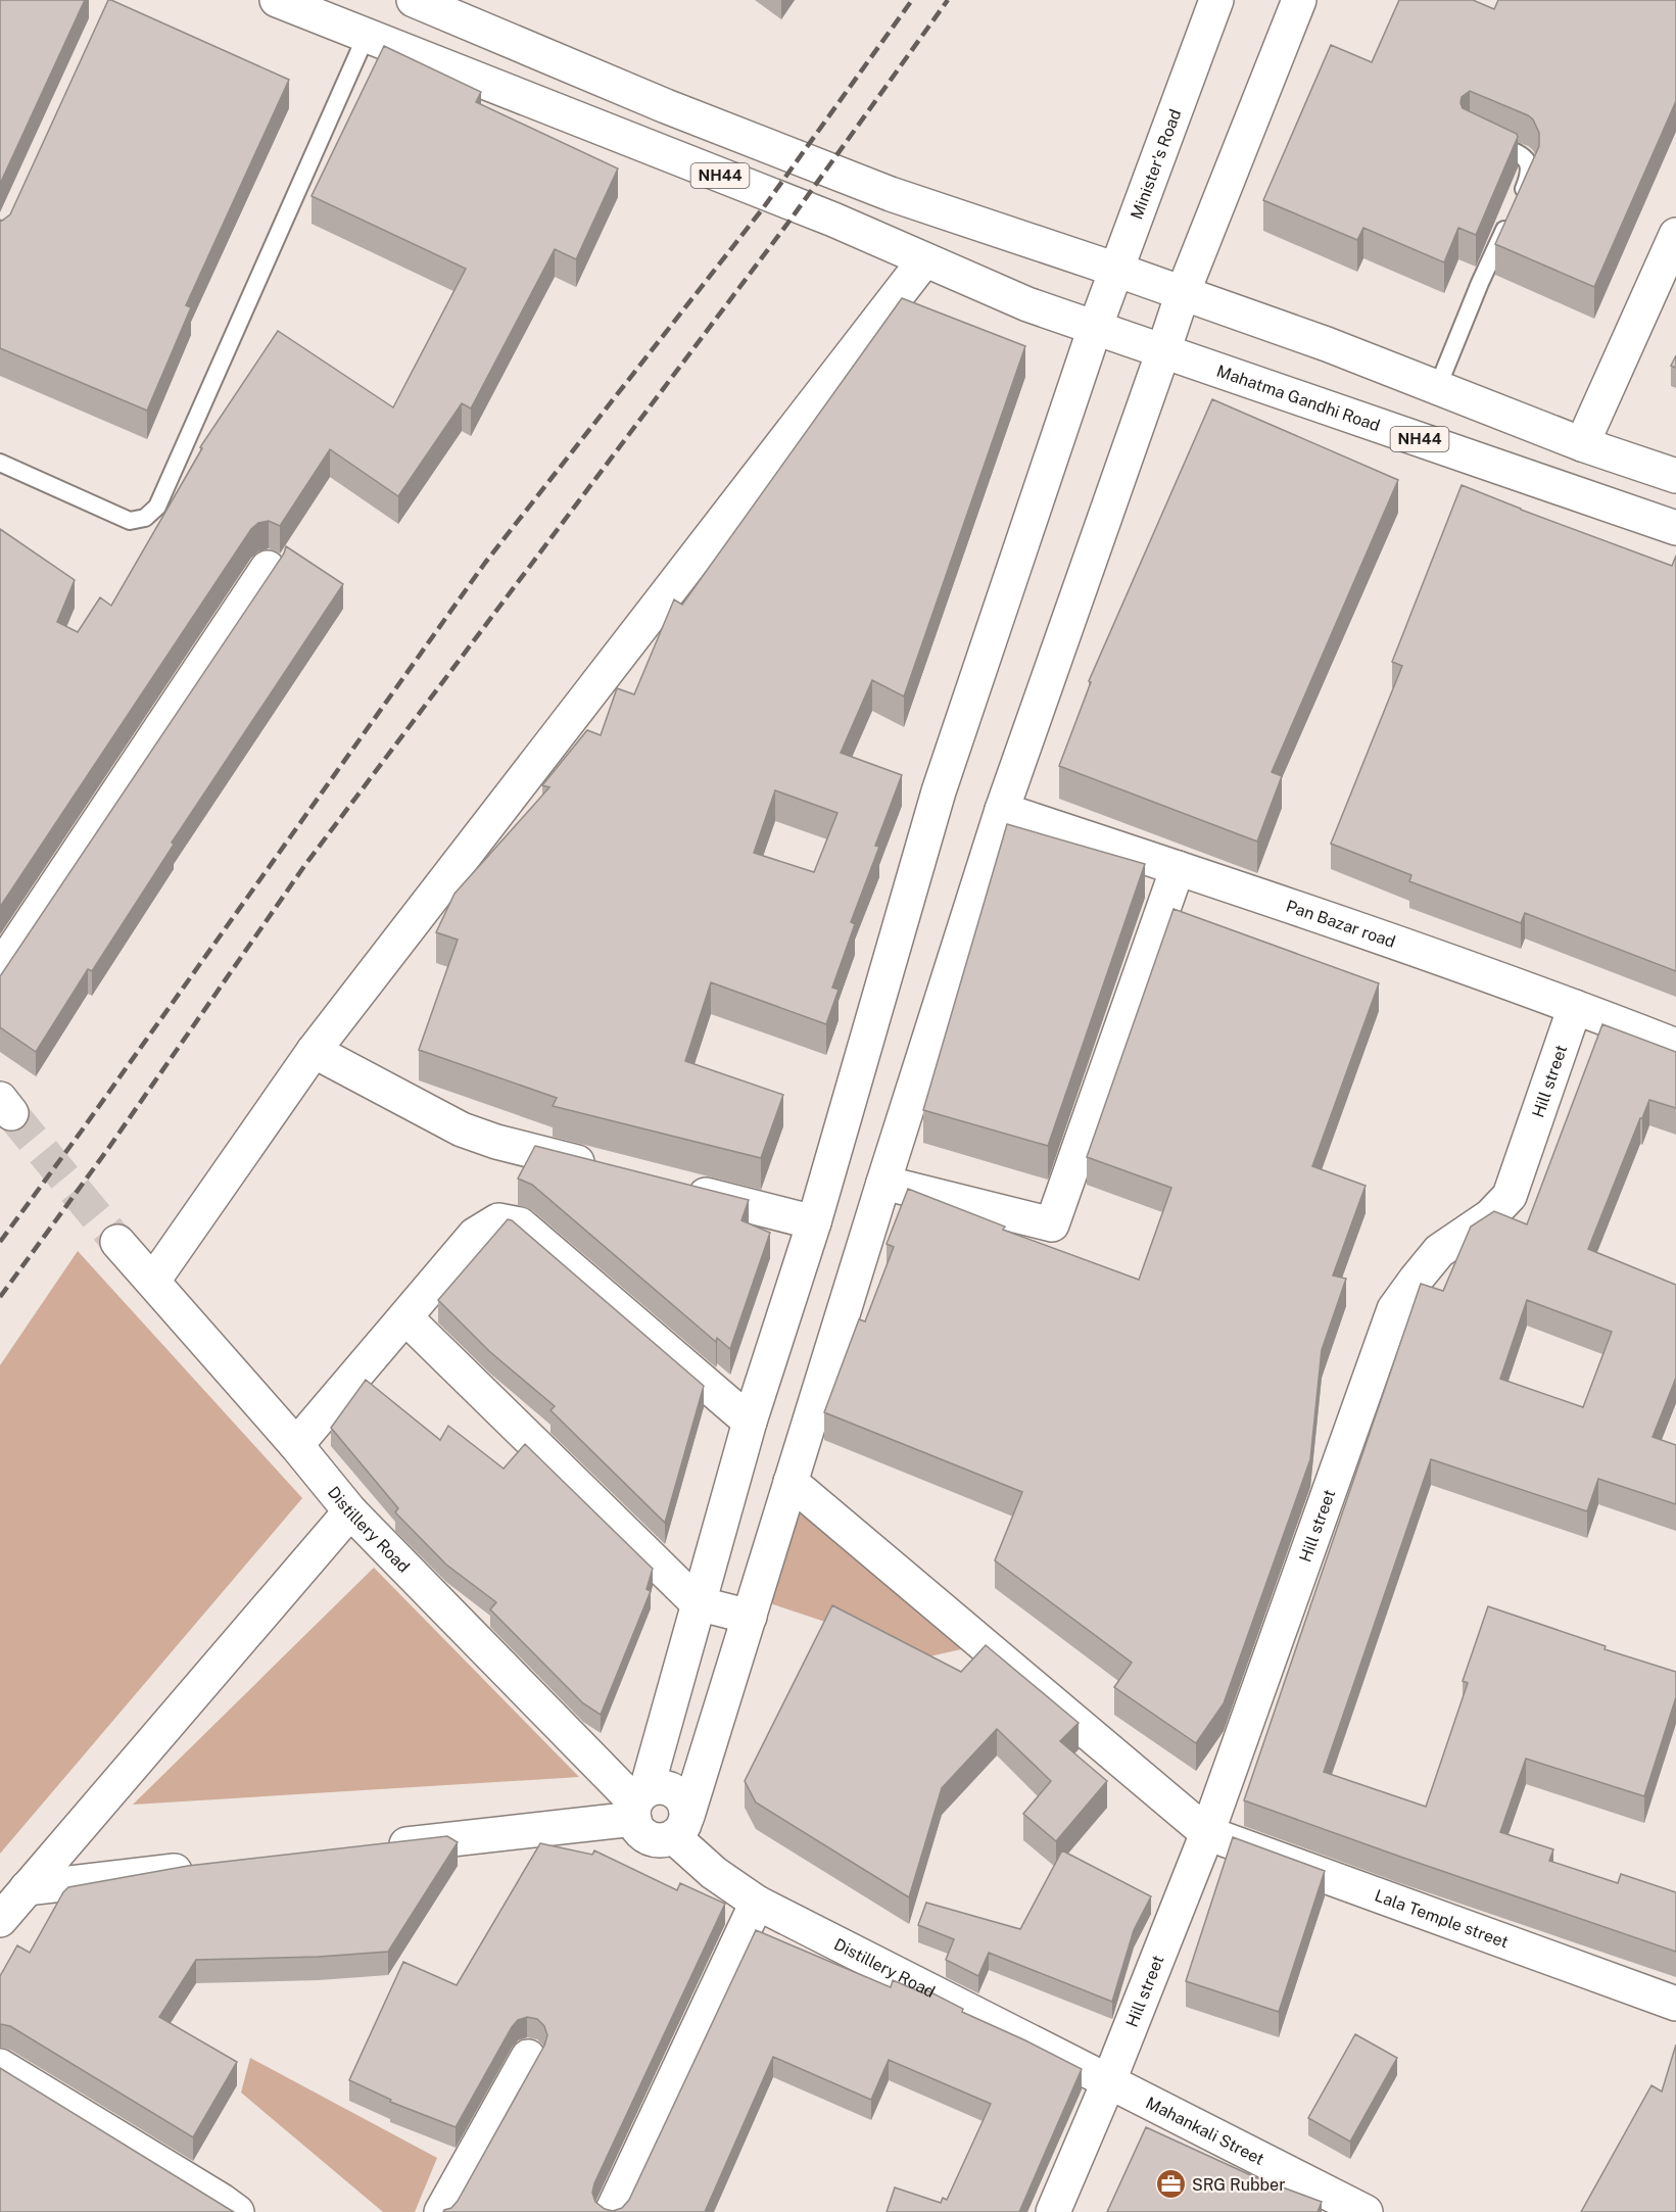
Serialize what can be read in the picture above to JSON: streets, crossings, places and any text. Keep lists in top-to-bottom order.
{
  "streets": {
    "main road": [
      "Minister's Road",
      "NH44",
      "Mahatma Gandhi Road",
      "Pan Bazar road",
      "Hill street",
      "Distillery Road",
      "Lala Temple street",
      "Mahankali Street"
    ]
  },
  "crossings": [
    ["Minister's Road", "NH44"],
    ["Minister's Road", "Distillery Road"],
    ["NH44", "Mahatma Gandhi Road"],
    ["Pan Bazar road", "Hill street"],
    ["Hill street", "Distillery Road"],
    ["Hill street", "Lala Temple street"],
    ["Hill street", "Mahankali Street"],
    ["Distillery Road", "Mahankali Street"]
  ],
  "places": {
    "office": ["SRG Rubber"]
  }
}
